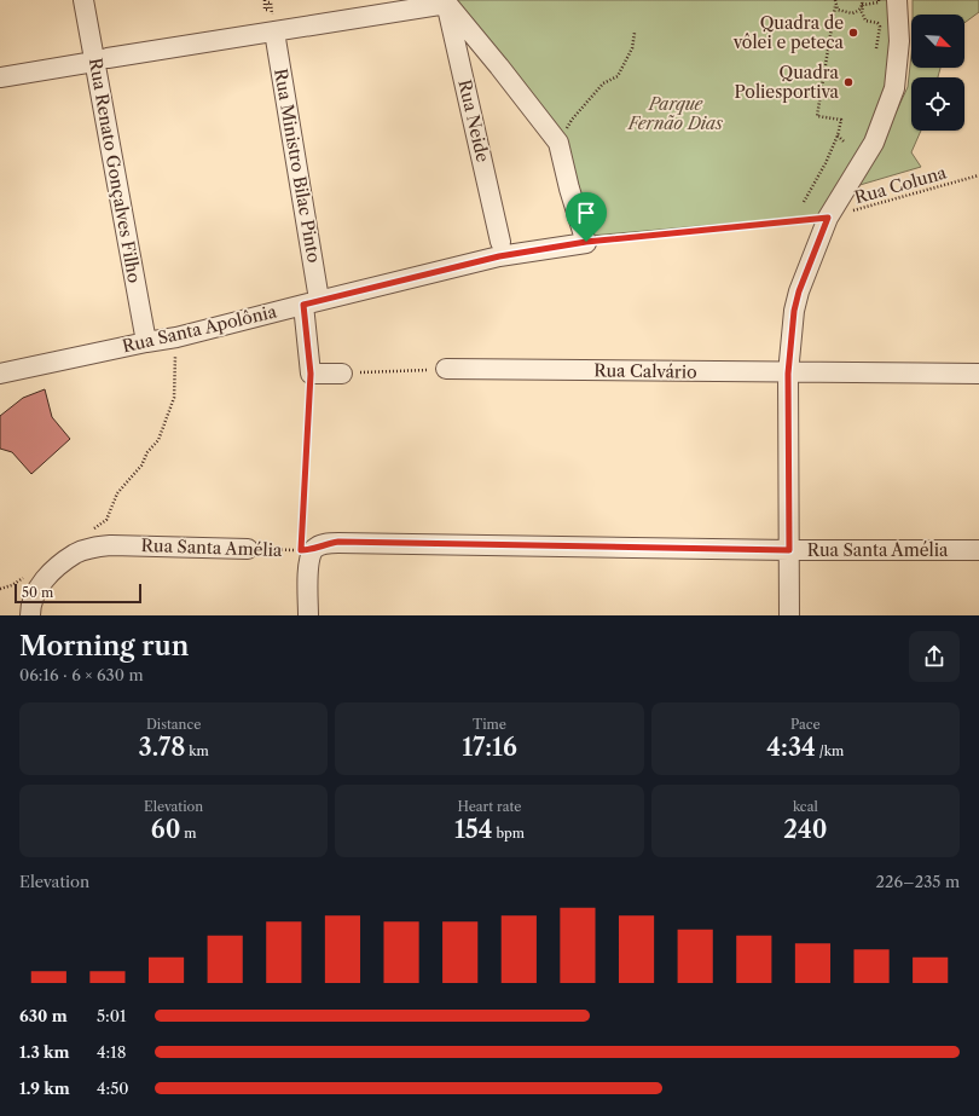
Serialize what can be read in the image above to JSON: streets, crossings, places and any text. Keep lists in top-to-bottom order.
{
  "streets": {
    "street": [
      "Rua Neide",
      "Rua Ministro Bilac Pinto",
      "Rua Renato Gonçalves Filho",
      "Rua Santa Apolônia",
      "Rua Calvário",
      "Rua Santa Amélia"
    ],
    "path": ["Rua Coluna"]
  },
  "crossings": [
    ["Rua Ministro Bilac Pinto", "Rua Santa Apolônia"],
    ["Rua Renato Gonçalves Filho", "Rua Santa Apolônia"]
  ],
  "parks": ["Parque Fernão Dias"],
  "places": ["Quadra de vôlei e peteca", "Quadra Poliesportiva"],
  "scale_bar": "50 m",
  "north": "bottom right",
  "page": {
    "scale": "50 m",
    "heading": ["Morning run", "06:16 · 6 × 630 m"],
    "stats": [
      ["Distance", "3.78 km"],
      ["Time", "17:16"],
      ["Pace", "4:34 /km"],
      ["Elevation", "60 m"],
      ["Heart rate", "154 bpm"],
      ["kcal", "240"]
    ],
    "chart": ["Elevation", "226–235 m"],
    "list": [
      {
        "name": "630 m",
        "note": "5:01"
      },
      {
        "name": "1.3 km",
        "note": "4:18"
      },
      {
        "name": "1.9 km",
        "note": "4:50"
      }
    ]
  }
}
